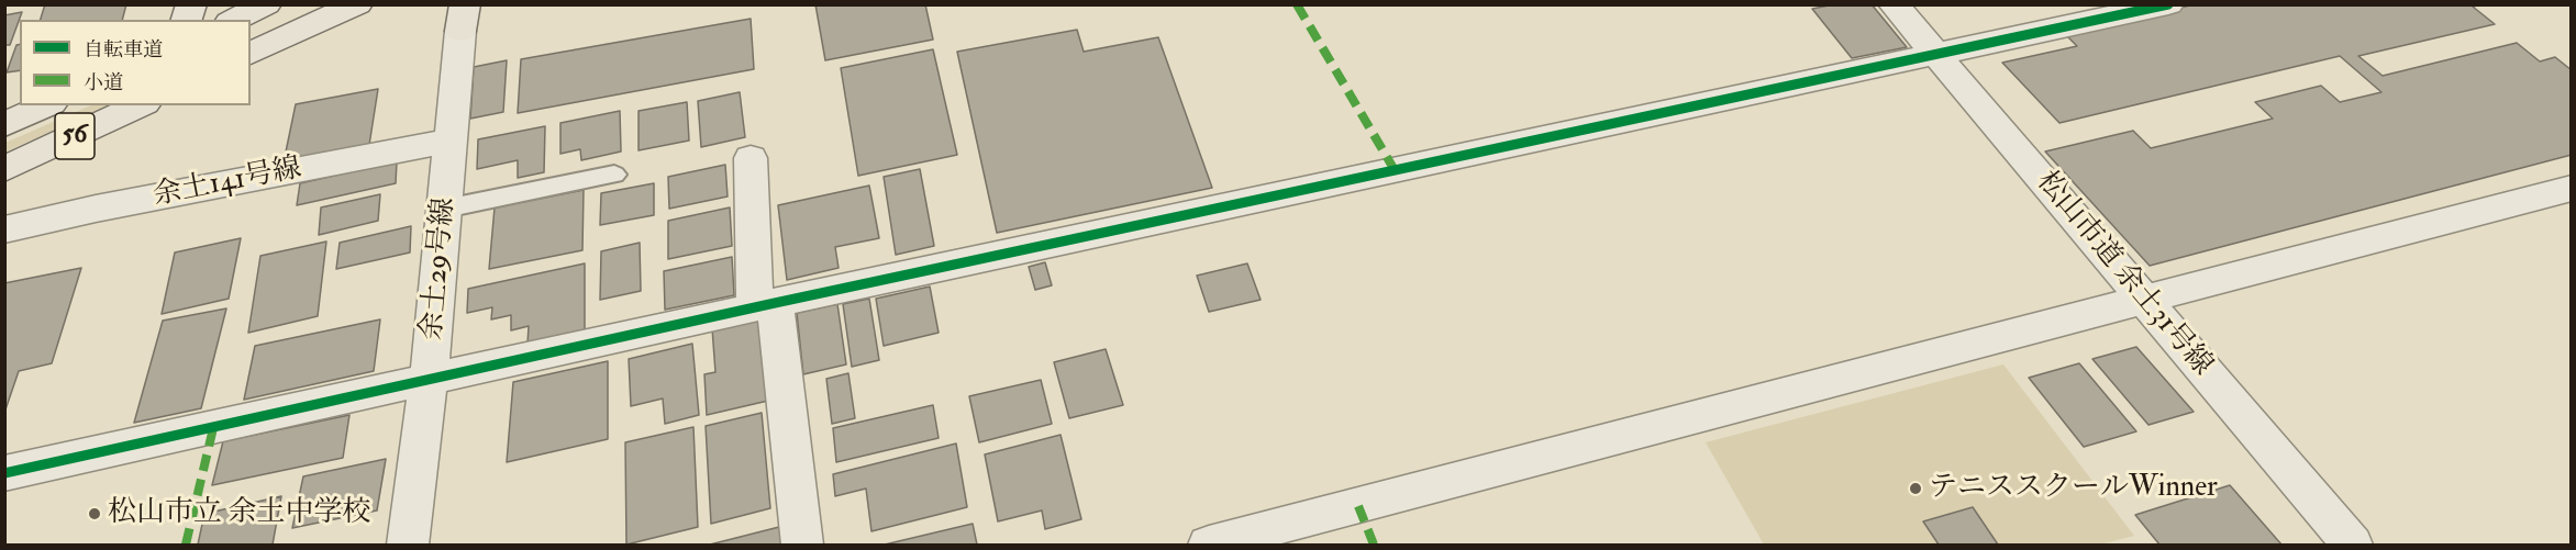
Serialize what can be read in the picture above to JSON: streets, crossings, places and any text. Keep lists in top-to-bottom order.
{
  "streets": {
    "highway": ["56"],
    "street": ["余土141号線", "余土29号線", "松山市道 余土31号線"]
  },
  "crossings": [
    ["余土141号線", "余土29号線"]
  ],
  "places": ["テニススクールWinner", "松山市立 余土中学校"],
  "legend": ["自転車道", "小道"]
}
